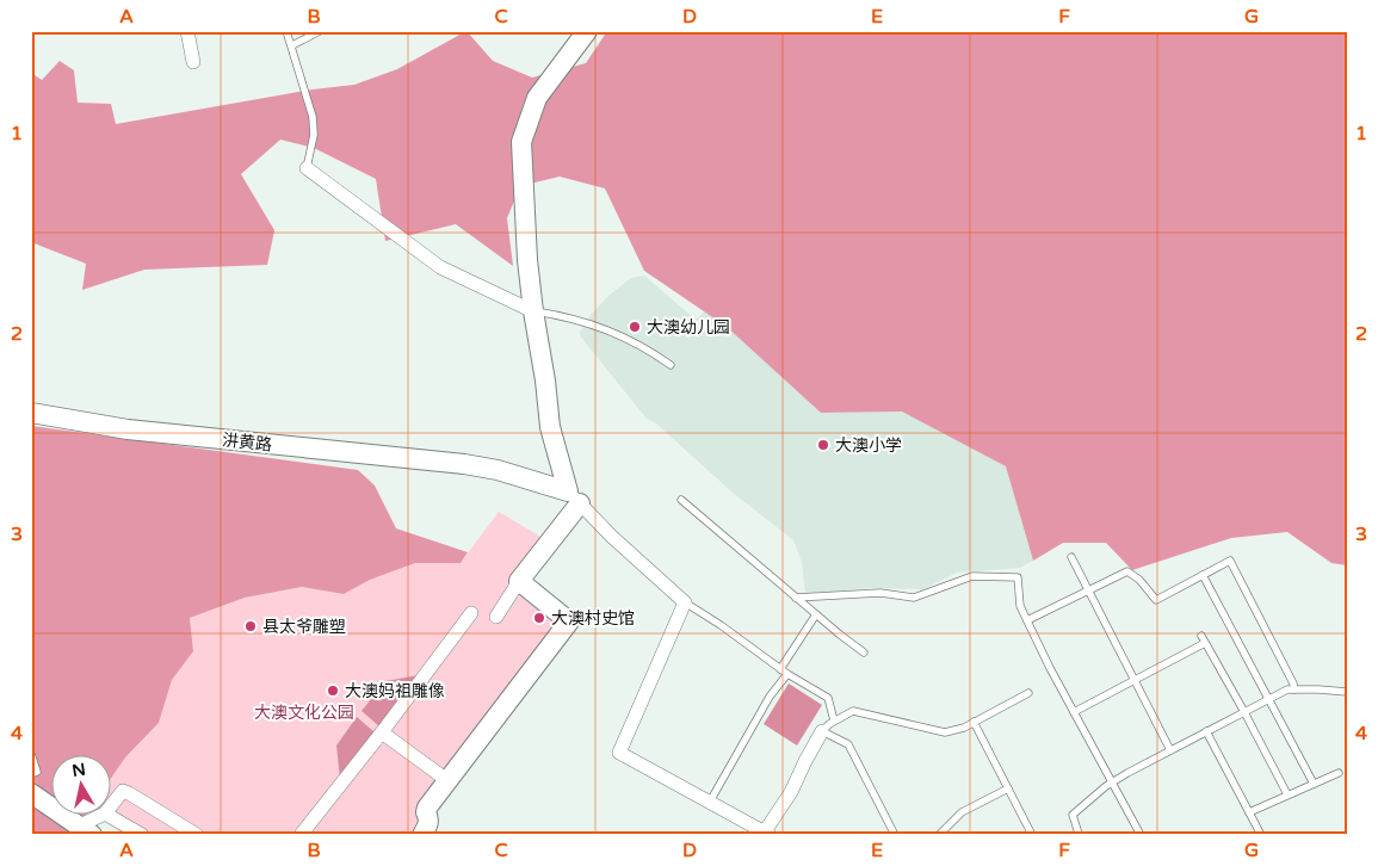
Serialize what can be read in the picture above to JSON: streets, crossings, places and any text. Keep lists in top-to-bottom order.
{
  "streets": {
    "main road": ["汫黄路"]
  },
  "parks": ["大澳文化公园"],
  "places": [
    "大澳幼儿园",
    "大澳小学",
    "大澳村史馆",
    "县太爷雕塑",
    "大澳妈祖雕像"
  ],
  "north": "top",
  "grid": {
    "columns": [
      "A",
      "B",
      "C",
      "D",
      "E",
      "F",
      "G"
    ],
    "rows": [
      "1",
      "2",
      "3",
      "4"
    ]
  }
}
